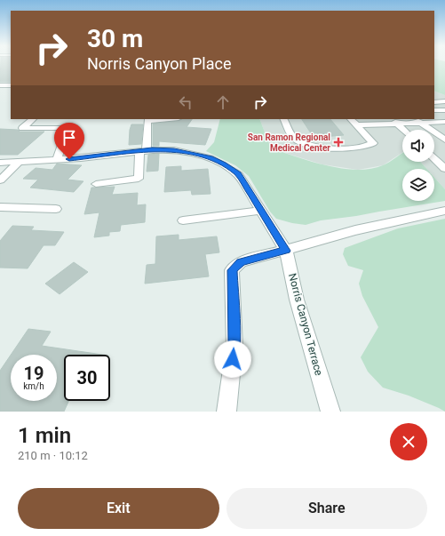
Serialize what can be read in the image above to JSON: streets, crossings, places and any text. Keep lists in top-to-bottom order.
{
  "streets": {
    "street": ["Norris Canyon Terrace"]
  },
  "places": {
    "health": ["San Ramon Regional Medical Center"]
  },
  "page": {
    "turn": ["30 m", "Norris Canyon Place"],
    "speed": "19 km/h",
    "limit": "30",
    "heading": ["1 min", "210 m · 10:12"],
    "buttons": ["Exit", "Share"]
  }
}
